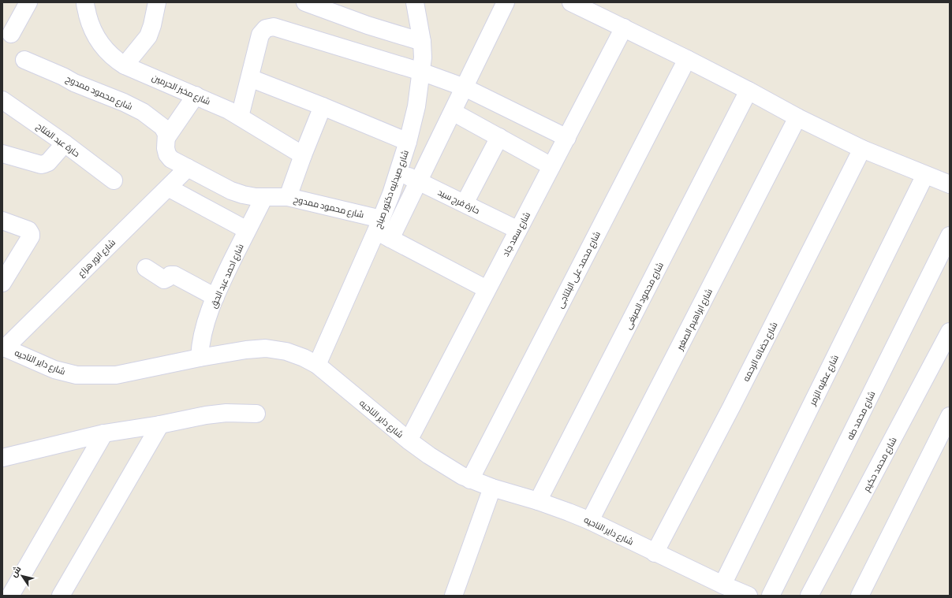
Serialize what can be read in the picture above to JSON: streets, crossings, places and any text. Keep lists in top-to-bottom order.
{
  "streets": {
    "street": [
      "شارع مخبز الحرمين",
      "شارع محمود ممدوح",
      "حارة عبد الفتاح",
      "شارع صيدليه دكتور صباح",
      "حارة فرج سيد",
      "شارع سعد جاد",
      "شارع انور هزاع",
      "شارع محمد على البلتاجى",
      "شارع احمد عبد الحق",
      "شارع محمود الصيغى",
      "شارع ابراهيم الصغير",
      "شارع حضانه الرحمه",
      "شارع داير الناحيه",
      "شارع عطيه الزمر",
      "شارع محمد طه",
      "شارع محمد حكيم"
    ]
  },
  "crossings": [
    ["شارع محمود ممدوح", "شارع صيدليه دكتور صباح"],
    ["شارع محمود ممدوح", "شارع سعد جاد"],
    ["شارع محمود ممدوح", "شارع انور هزاع"],
    ["شارع محمود ممدوح", "شارع احمد عبد الحق"],
    ["شارع صيدليه دكتور صباح", "حارة فرج سيد"],
    ["شارع صيدليه دكتور صباح", "شارع داير الناحيه"],
    ["حارة فرج سيد", "شارع سعد جاد"],
    ["شارع سعد جاد", "شارع داير الناحيه"],
    ["شارع انور هزاع", "شارع داير الناحيه"],
    ["شارع محمد على البلتاجى", "شارع داير الناحيه"],
    ["شارع احمد عبد الحق", "شارع داير الناحيه"],
    ["شارع محمود الصيغى", "شارع داير الناحيه"],
    ["شارع ابراهيم الصغير", "شارع داير الناحيه"],
    ["شارع حضانه الرحمه", "شارع داير الناحيه"],
    ["شارع داير الناحيه", "شارع عطيه الزمر"]
  ],
  "north": "top left"
}
